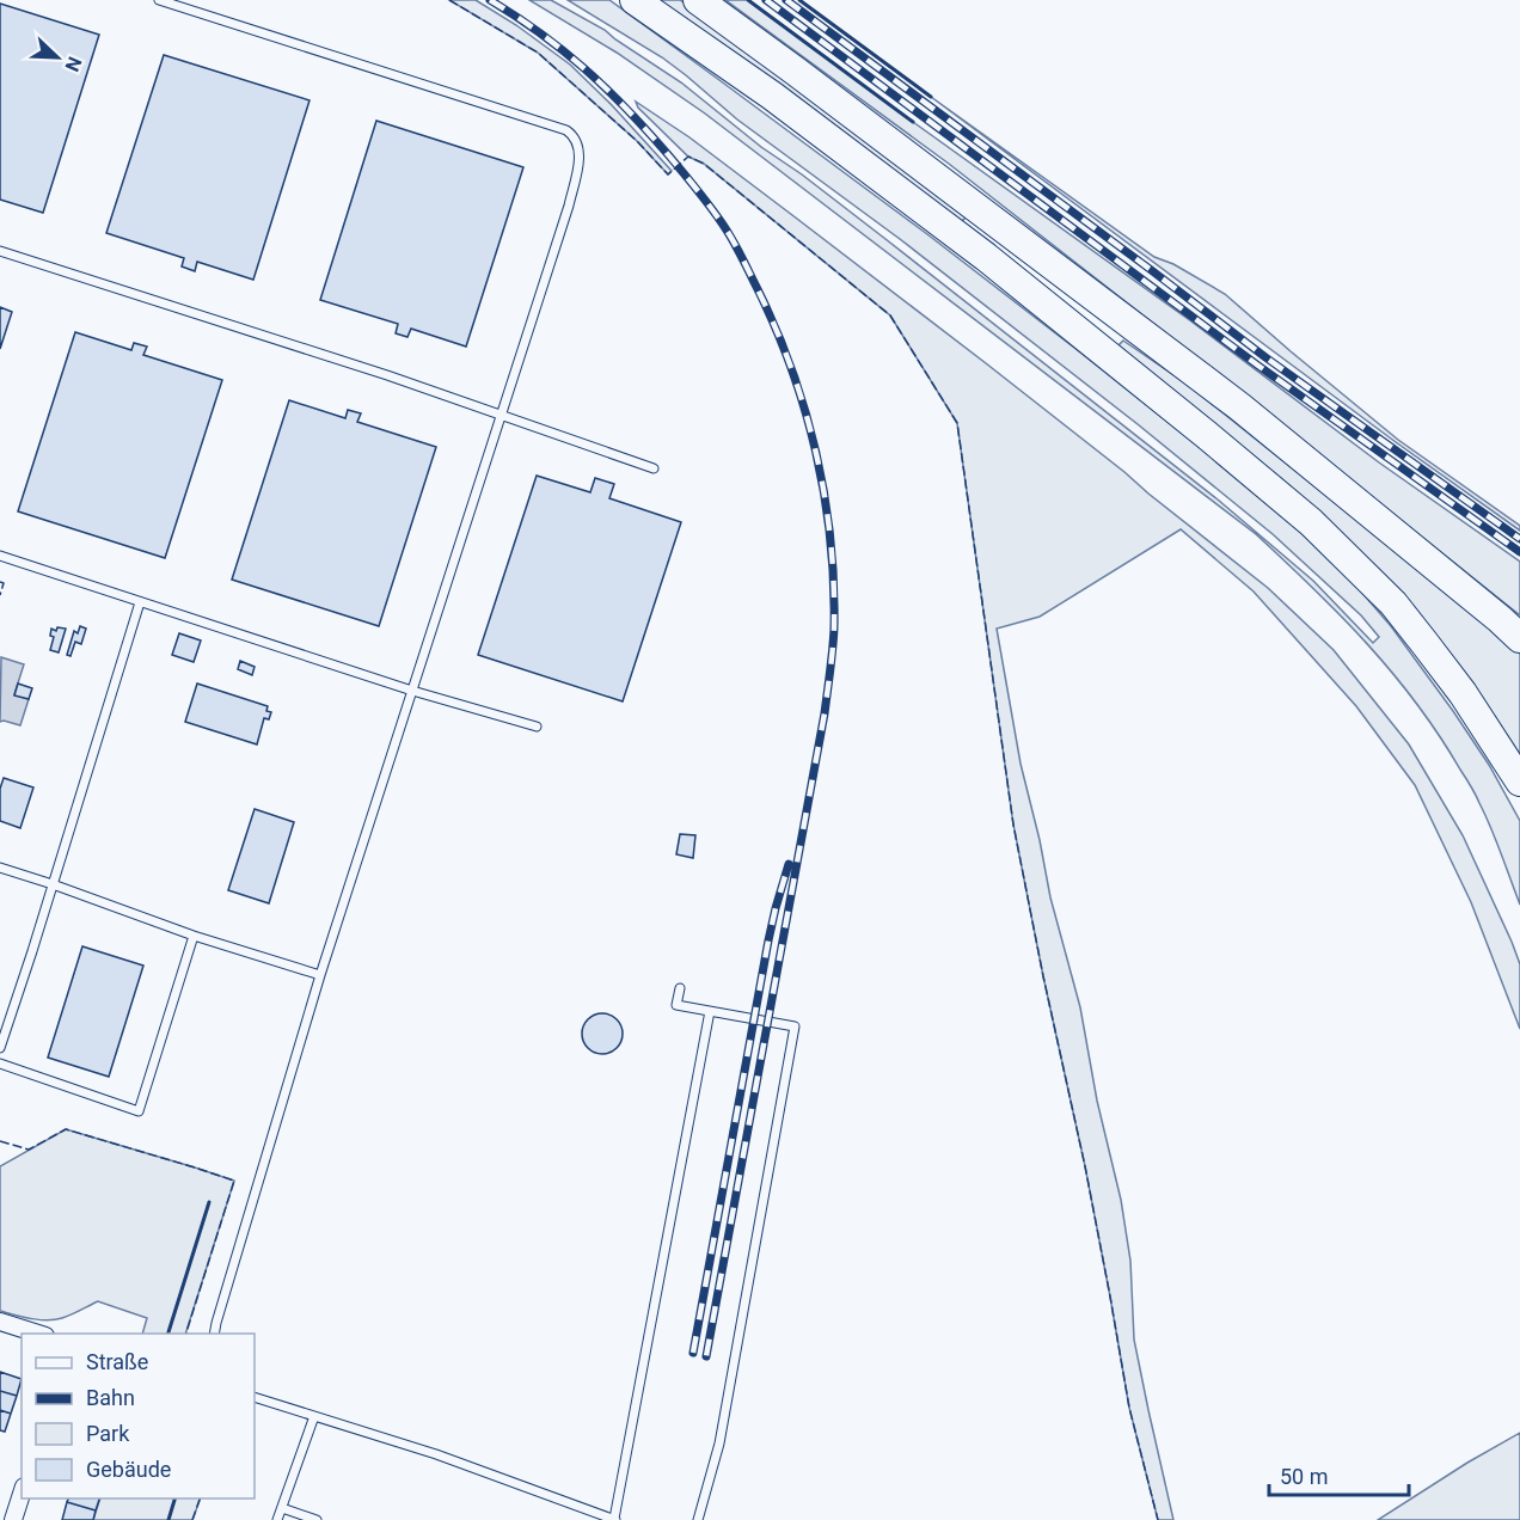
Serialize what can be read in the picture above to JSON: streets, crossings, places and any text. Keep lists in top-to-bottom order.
{
  "legend": [
    "Straße",
    "Bahn",
    "Park",
    "Gebäude"
  ],
  "scale_bar": "50 m",
  "north": "bottom right"
}
